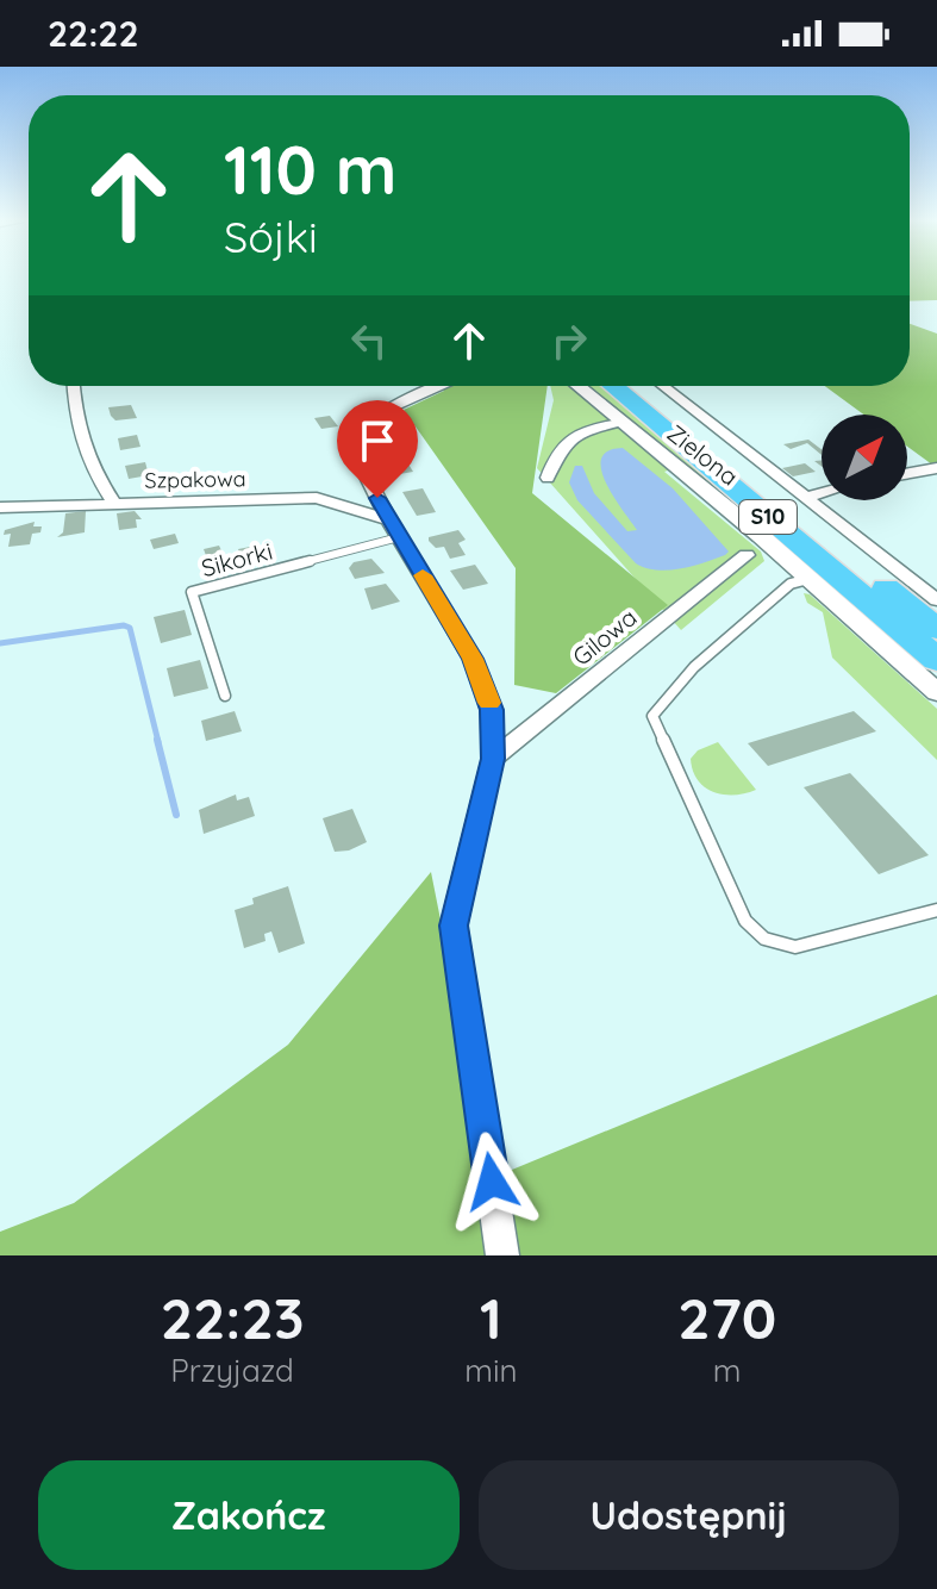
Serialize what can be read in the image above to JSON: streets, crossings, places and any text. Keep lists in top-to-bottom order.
{
  "streets": {
    "highway": ["S10"],
    "street": ["Zielona", "Szpakowa", "Gilowa"],
    "lane": ["Sikorki"]
  },
  "north": "top right",
  "page": {
    "status": "22:22",
    "turn": ["110 m", "Sójki"],
    "eta": [
      "22:23",
      "Przyjazd",
      "1",
      "min",
      "270",
      "m"
    ],
    "buttons": ["Zakończ", "Udostępnij"]
  }
}
